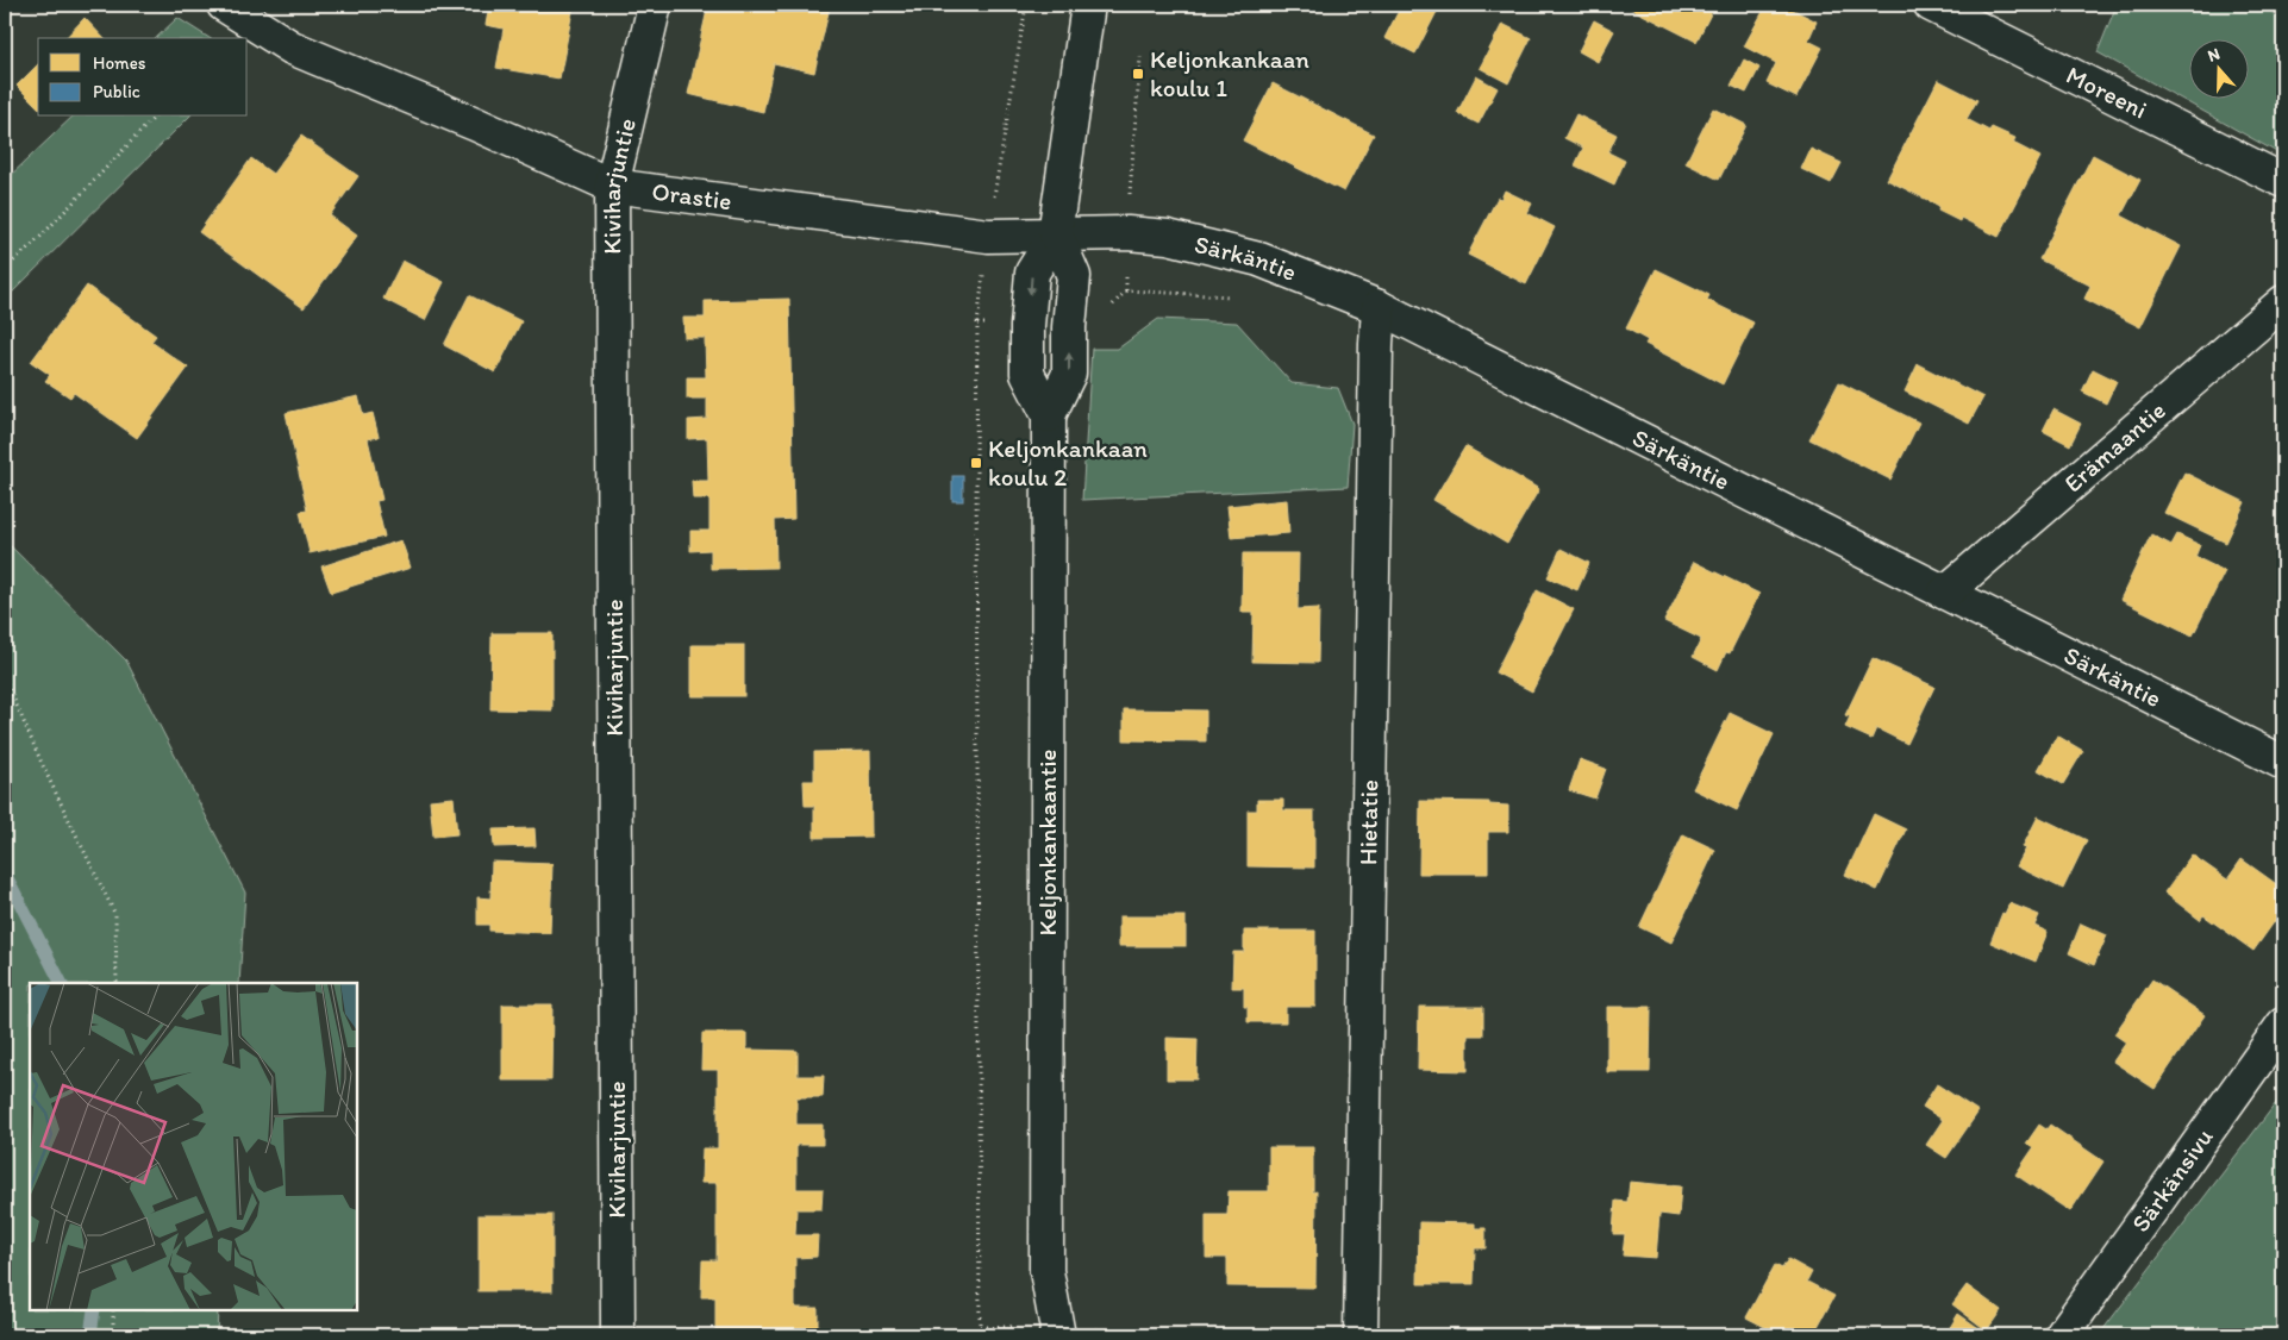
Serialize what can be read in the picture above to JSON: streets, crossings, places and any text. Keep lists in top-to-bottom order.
{
  "streets": {
    "street": [
      "Moreeni",
      "Kiviharjuntie",
      "Orastie",
      "Särkäntie",
      "Erämaantie",
      "Hietatie",
      "Keljonkankaantie",
      "Särkänsivu"
    ]
  },
  "crossings": [
    ["Kiviharjuntie", "Orastie"],
    ["Orastie", "Särkäntie"],
    ["Orastie", "Keljonkankaantie"],
    ["Särkäntie", "Erämaantie"],
    ["Särkäntie", "Hietatie"],
    ["Särkäntie", "Keljonkankaantie"]
  ],
  "places": {
    "transit": ["Keljonkankaan koulu 1", "Keljonkankaan koulu 2"]
  },
  "legend": ["Homes", "Public"],
  "north": "top"
}
